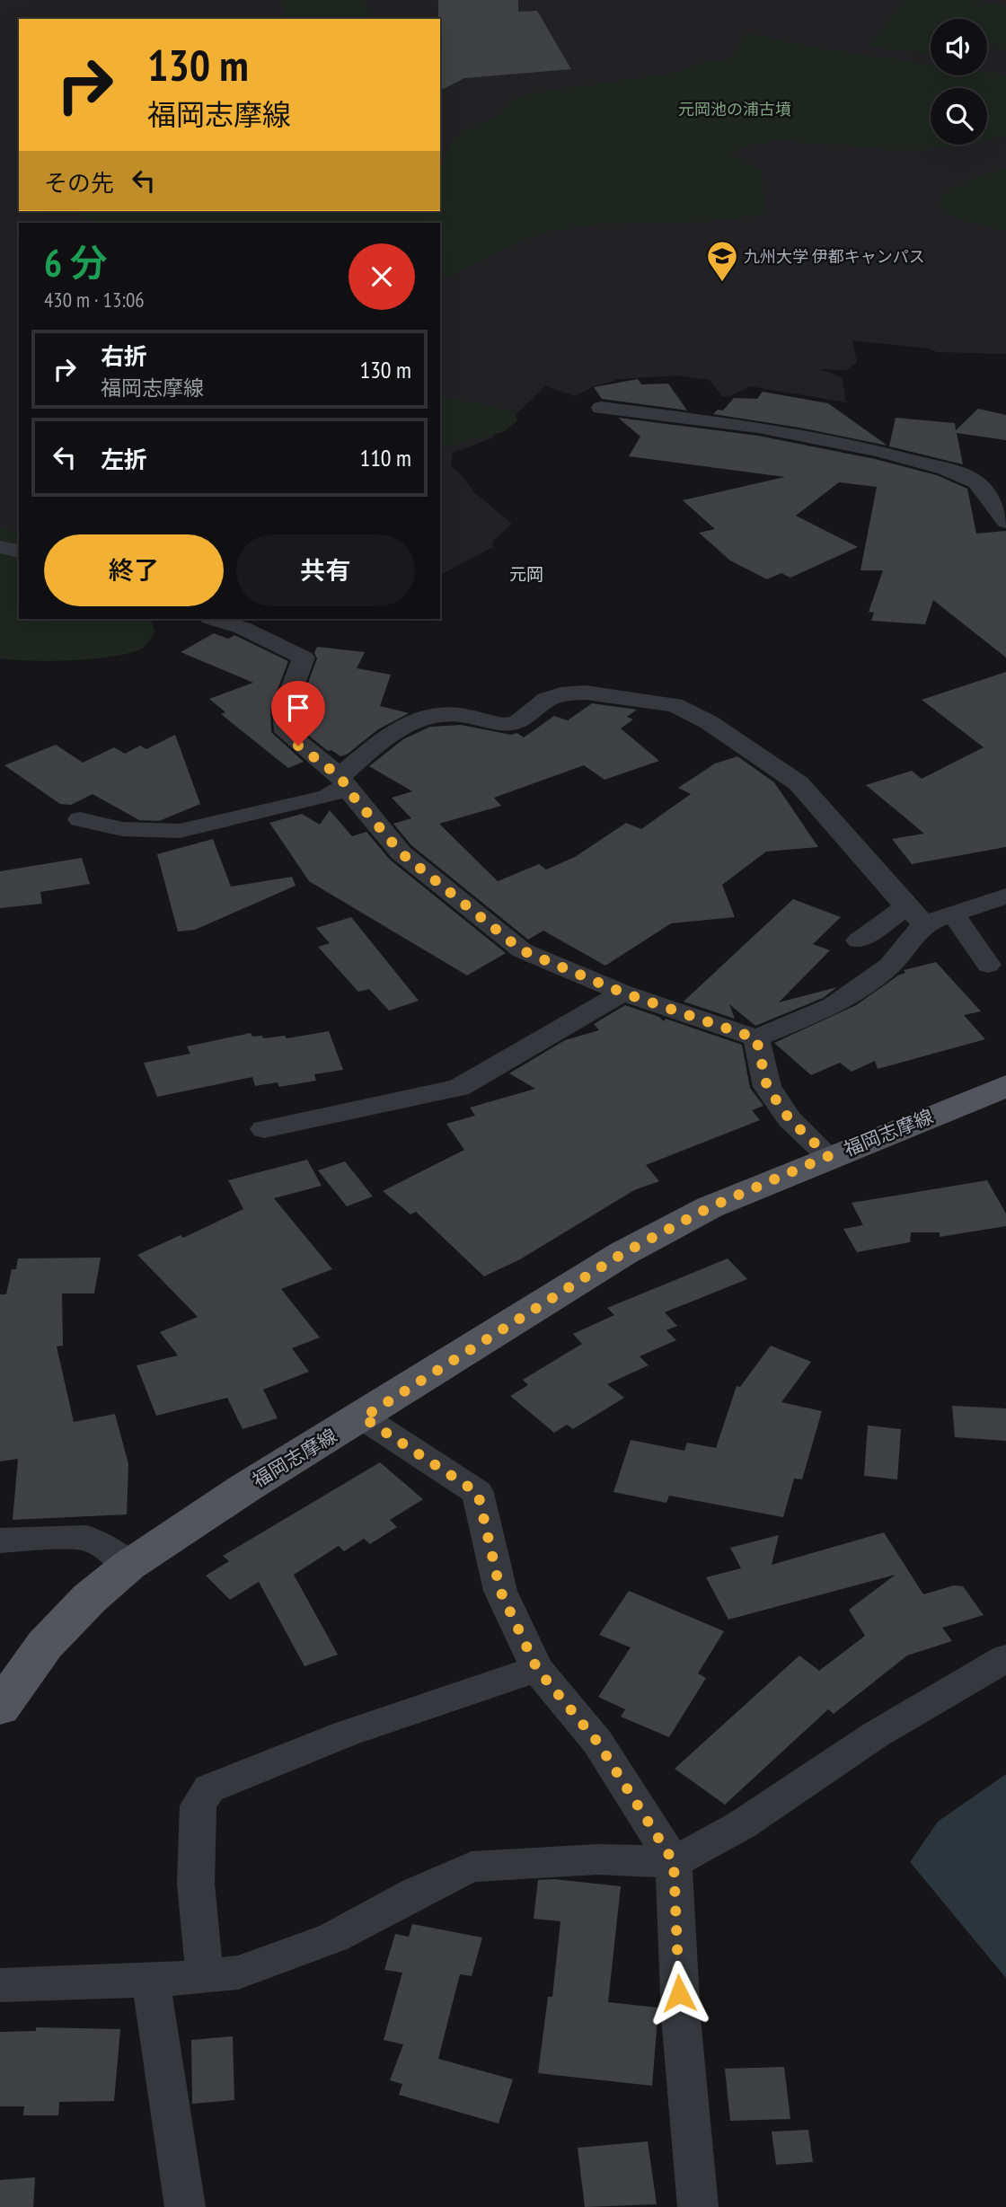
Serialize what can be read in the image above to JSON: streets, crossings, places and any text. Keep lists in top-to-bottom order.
{
  "streets": {
    "main road": ["福岡志摩線"]
  },
  "districts": ["元岡"],
  "parks": ["元岡池の浦古墳"],
  "places": {
    "school or university": ["九州大学 伊都キャンパス"]
  },
  "page": {
    "turn": ["130 m", "福岡志摩線"],
    "then": "その先",
    "heading": ["6 分", "430 m · 13:06"],
    "list": [
      {
        "name": "右折",
        "note": "福岡志摩線",
        "value": "130 m"
      },
      {
        "name": "左折",
        "value": "110 m"
      }
    ],
    "buttons": ["終了", "共有"]
  }
}
